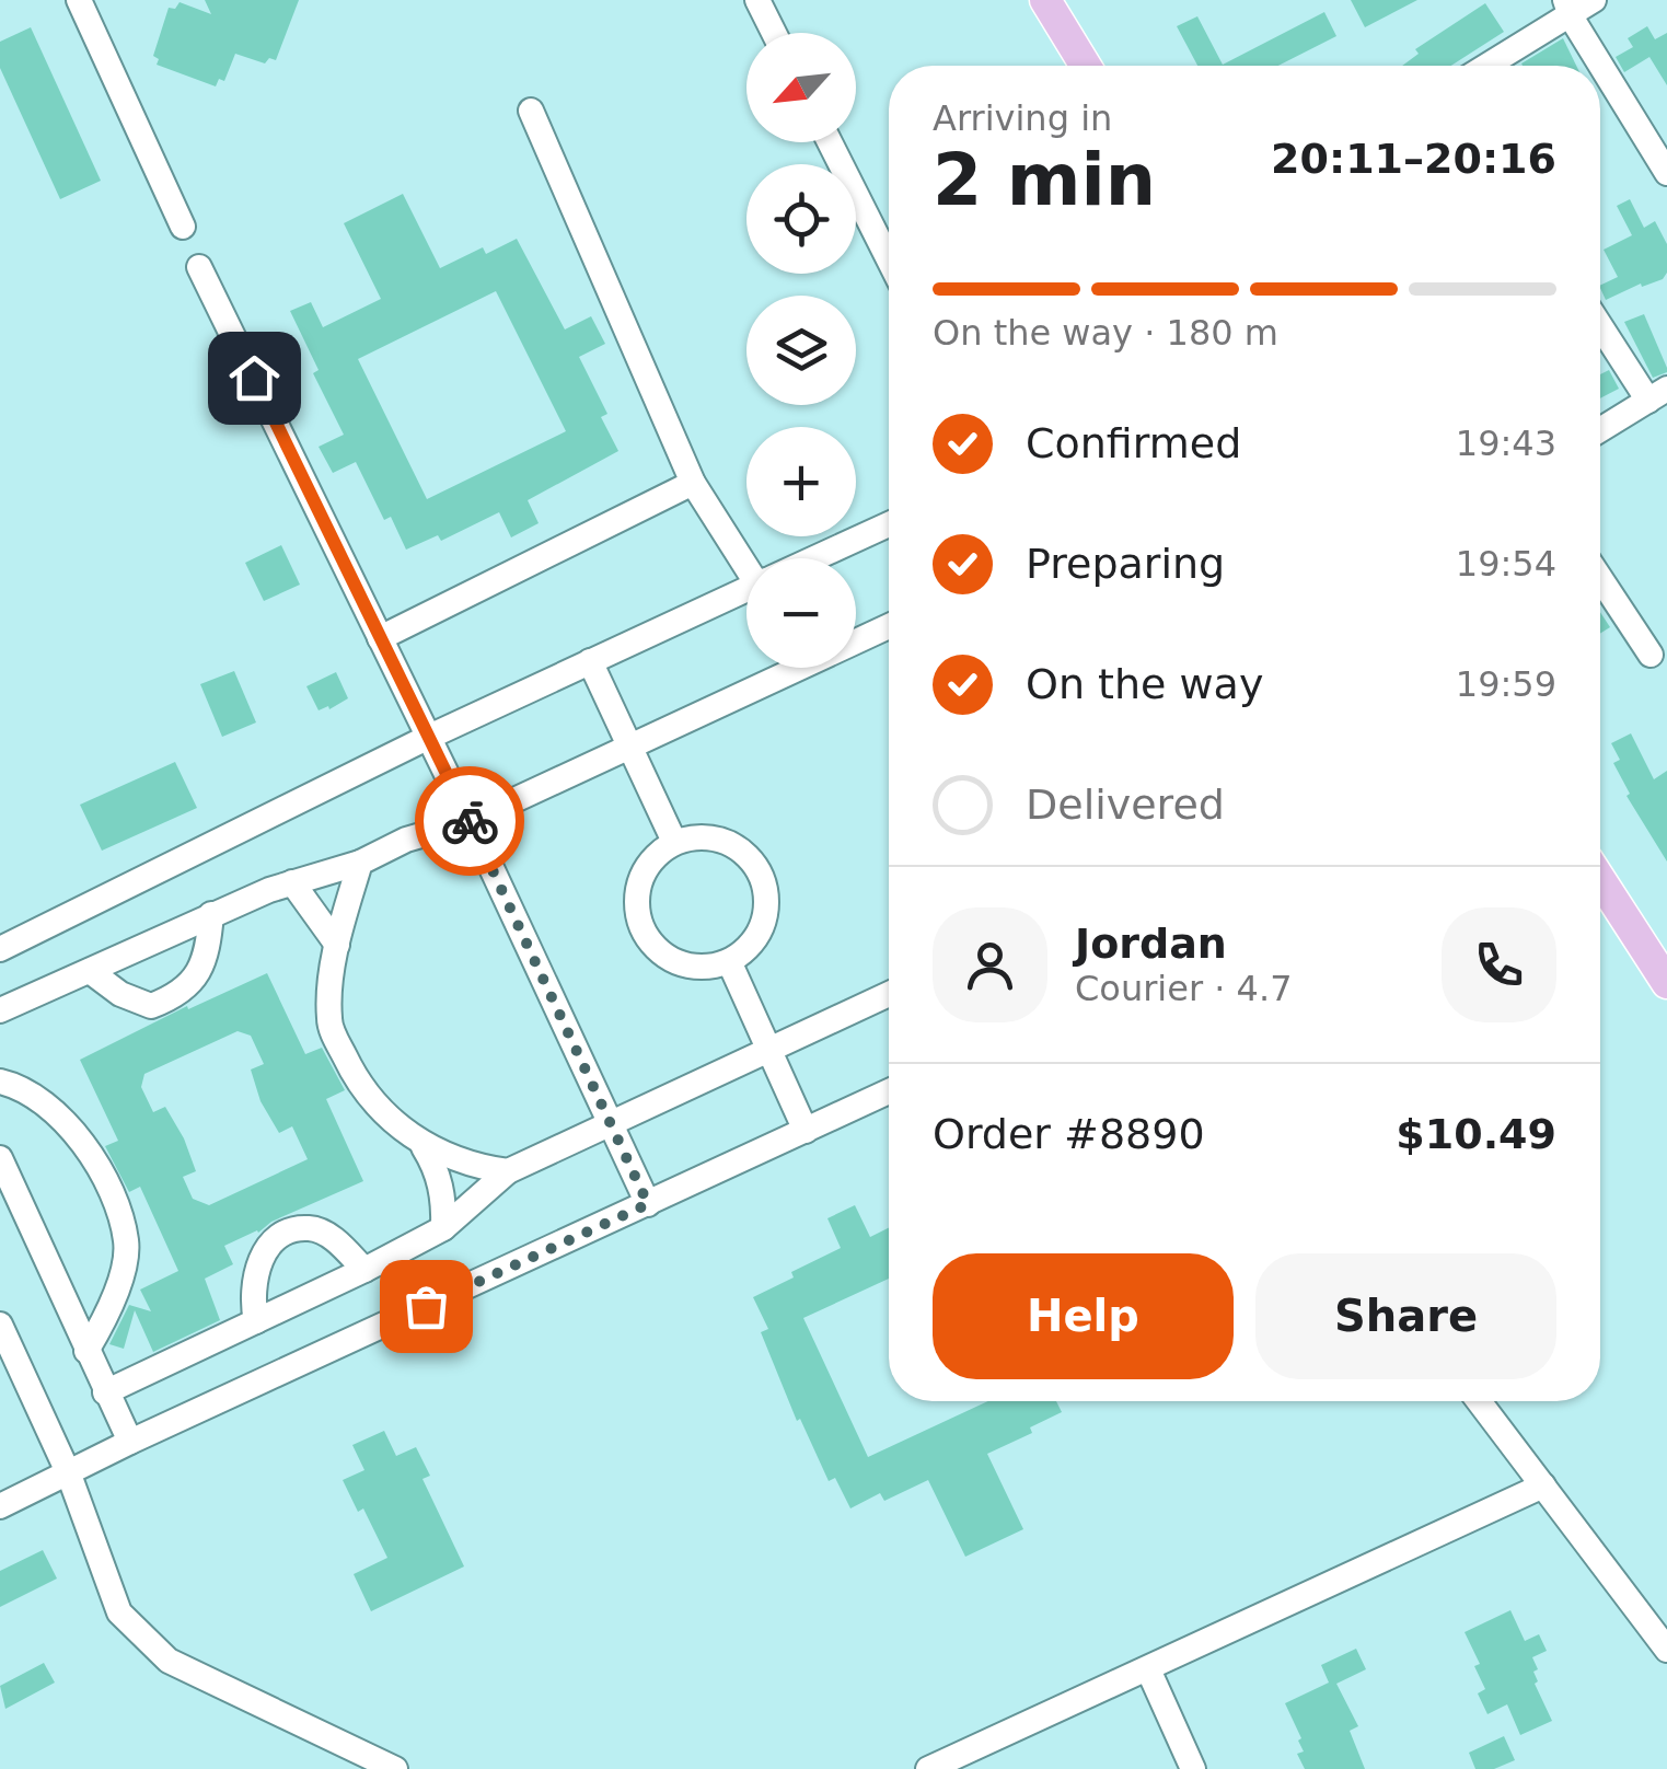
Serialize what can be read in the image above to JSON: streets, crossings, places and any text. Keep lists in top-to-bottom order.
{
  "north": "bottom left",
  "page": {
    "map_buttons": ["+", "−"],
    "heading": ["2 min", "Arriving in", "20:11–20:16"],
    "panel": [
      "Jordan",
      "Courier · 4.7",
      "Order #8890",
      "$10.49"
    ],
    "bar": "On the way · 180 m",
    "list": [
      ["Confirmed", "19:43"],
      ["Preparing", "19:54"],
      ["On the way", "19:59"],
      "Delivered"
    ],
    "buttons": ["Help", "Share"]
  }
}
